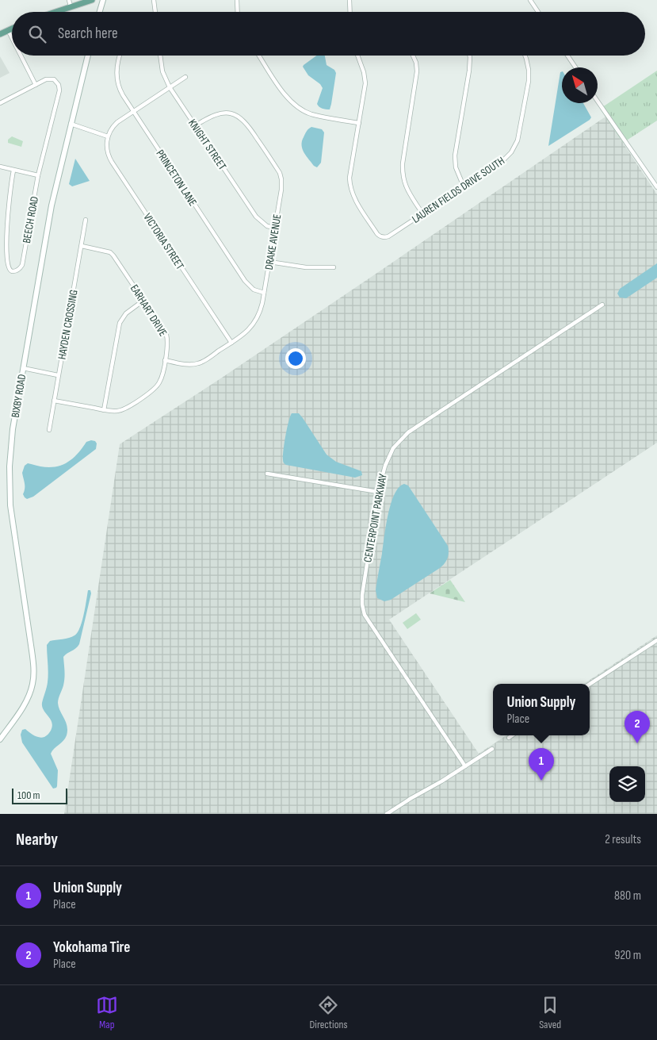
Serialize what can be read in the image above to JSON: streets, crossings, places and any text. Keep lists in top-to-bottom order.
{
  "streets": {
    "street": [
      "KNIGHT STREET",
      "PRINCETON LANE",
      "LAUREN FIELDS DRIVE SOUTH",
      "BEECH ROAD",
      "VICTORIA STREET",
      "DRAKE AVENUE",
      "EARHART DRIVE",
      "HAYDEN CROSSING",
      "BIXBY ROAD",
      "CENTERPOINT PARKWAY"
    ]
  },
  "crossings": [
    ["KNIGHT STREET", "DRAKE AVENUE"],
    ["PRINCETON LANE", "DRAKE AVENUE"],
    ["VICTORIA STREET", "DRAKE AVENUE"],
    ["DRAKE AVENUE", "EARHART DRIVE"],
    ["EARHART DRIVE", "HAYDEN CROSSING"]
  ],
  "scale_bar": "100 m",
  "north": "top left",
  "page": {
    "search": "Search here",
    "popup": ["Union Supply", "Place"],
    "pins": ["2", "1"],
    "scale": "100 m",
    "heading": ["Nearby", "2 results"],
    "list": [
      {
        "mark": "1",
        "name": "Union Supply",
        "note": "Place",
        "value": "880 m"
      },
      {
        "mark": "2",
        "name": "Yokohama Tire",
        "note": "Place",
        "value": "920 m"
      }
    ],
    "nav": ["Map", "Directions", "Saved"]
  }
}
